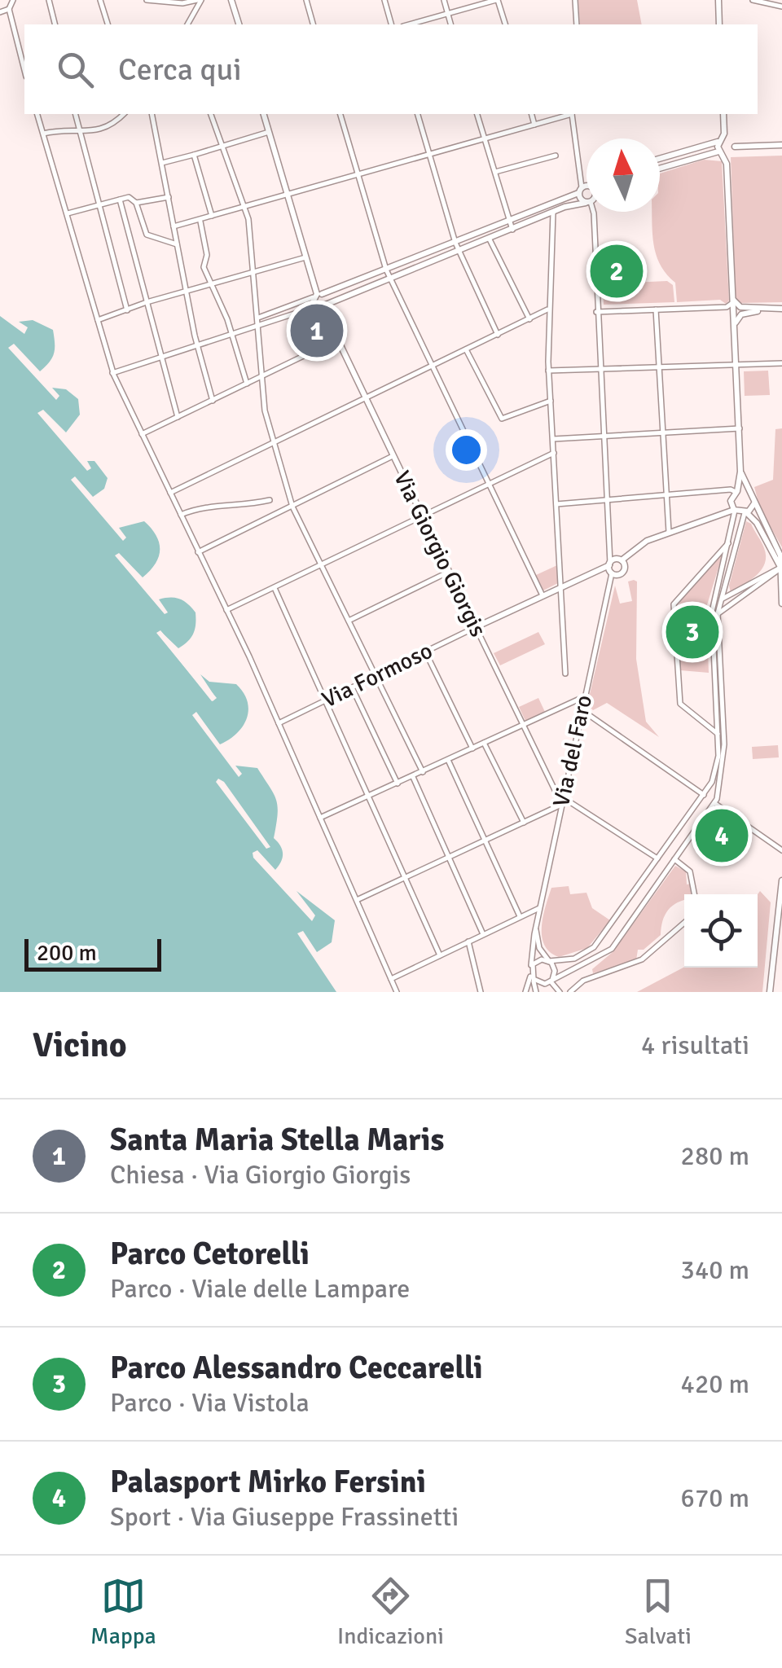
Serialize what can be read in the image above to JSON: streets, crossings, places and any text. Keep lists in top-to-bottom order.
{
  "streets": {
    "street": ["Via Giorgio Giorgis", "Via Formoso", "Via del Faro"]
  },
  "crossings": [
    ["Via Giorgio Giorgis", "Via Formoso"],
    ["Via Giorgio Giorgis", "Via del Faro"]
  ],
  "scale_bar": "200 m",
  "north": "top",
  "page": {
    "search": "Cerca qui",
    "pins": [
      "2",
      "1",
      "3",
      "4"
    ],
    "scale": "200 m",
    "heading": ["Vicino", "4 risultati"],
    "list": [
      {
        "mark": "1",
        "name": "Santa Maria Stella Maris",
        "note": "Chiesa · Via Giorgio Giorgis",
        "value": "280 m"
      },
      {
        "mark": "2",
        "name": "Parco Cetorelli",
        "note": "Parco · Viale delle Lampare",
        "value": "340 m"
      },
      {
        "mark": "3",
        "name": "Parco Alessandro Ceccarelli",
        "note": "Parco · Via Vistola",
        "value": "420 m"
      },
      {
        "mark": "4",
        "name": "Palasport Mirko Fersini",
        "note": "Sport · Via Giuseppe Frassinetti",
        "value": "670 m"
      }
    ],
    "nav": ["Mappa", "Indicazioni", "Salvati"]
  }
}
